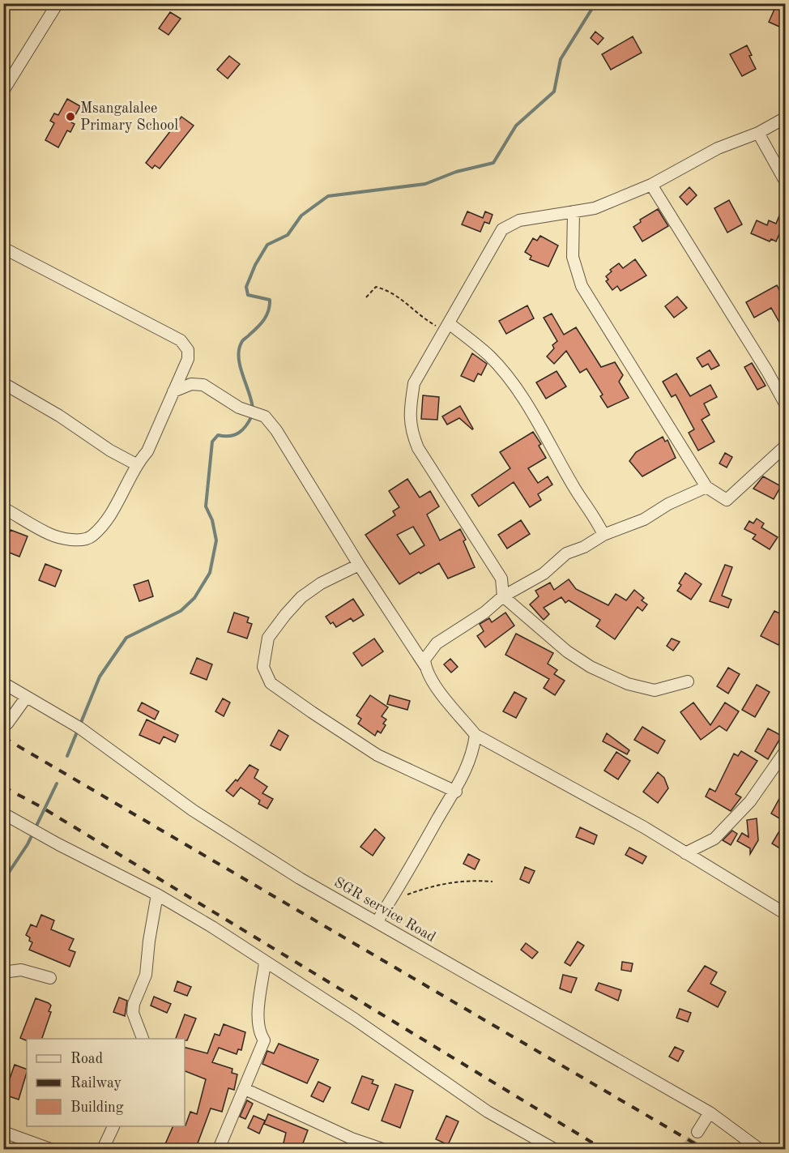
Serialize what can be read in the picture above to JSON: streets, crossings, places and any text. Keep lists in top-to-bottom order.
{
  "streets": {
    "street": ["SGR service Road"]
  },
  "places": ["Msangalalee Primary School"],
  "legend": ["Road", "Railway", "Building"]
}
